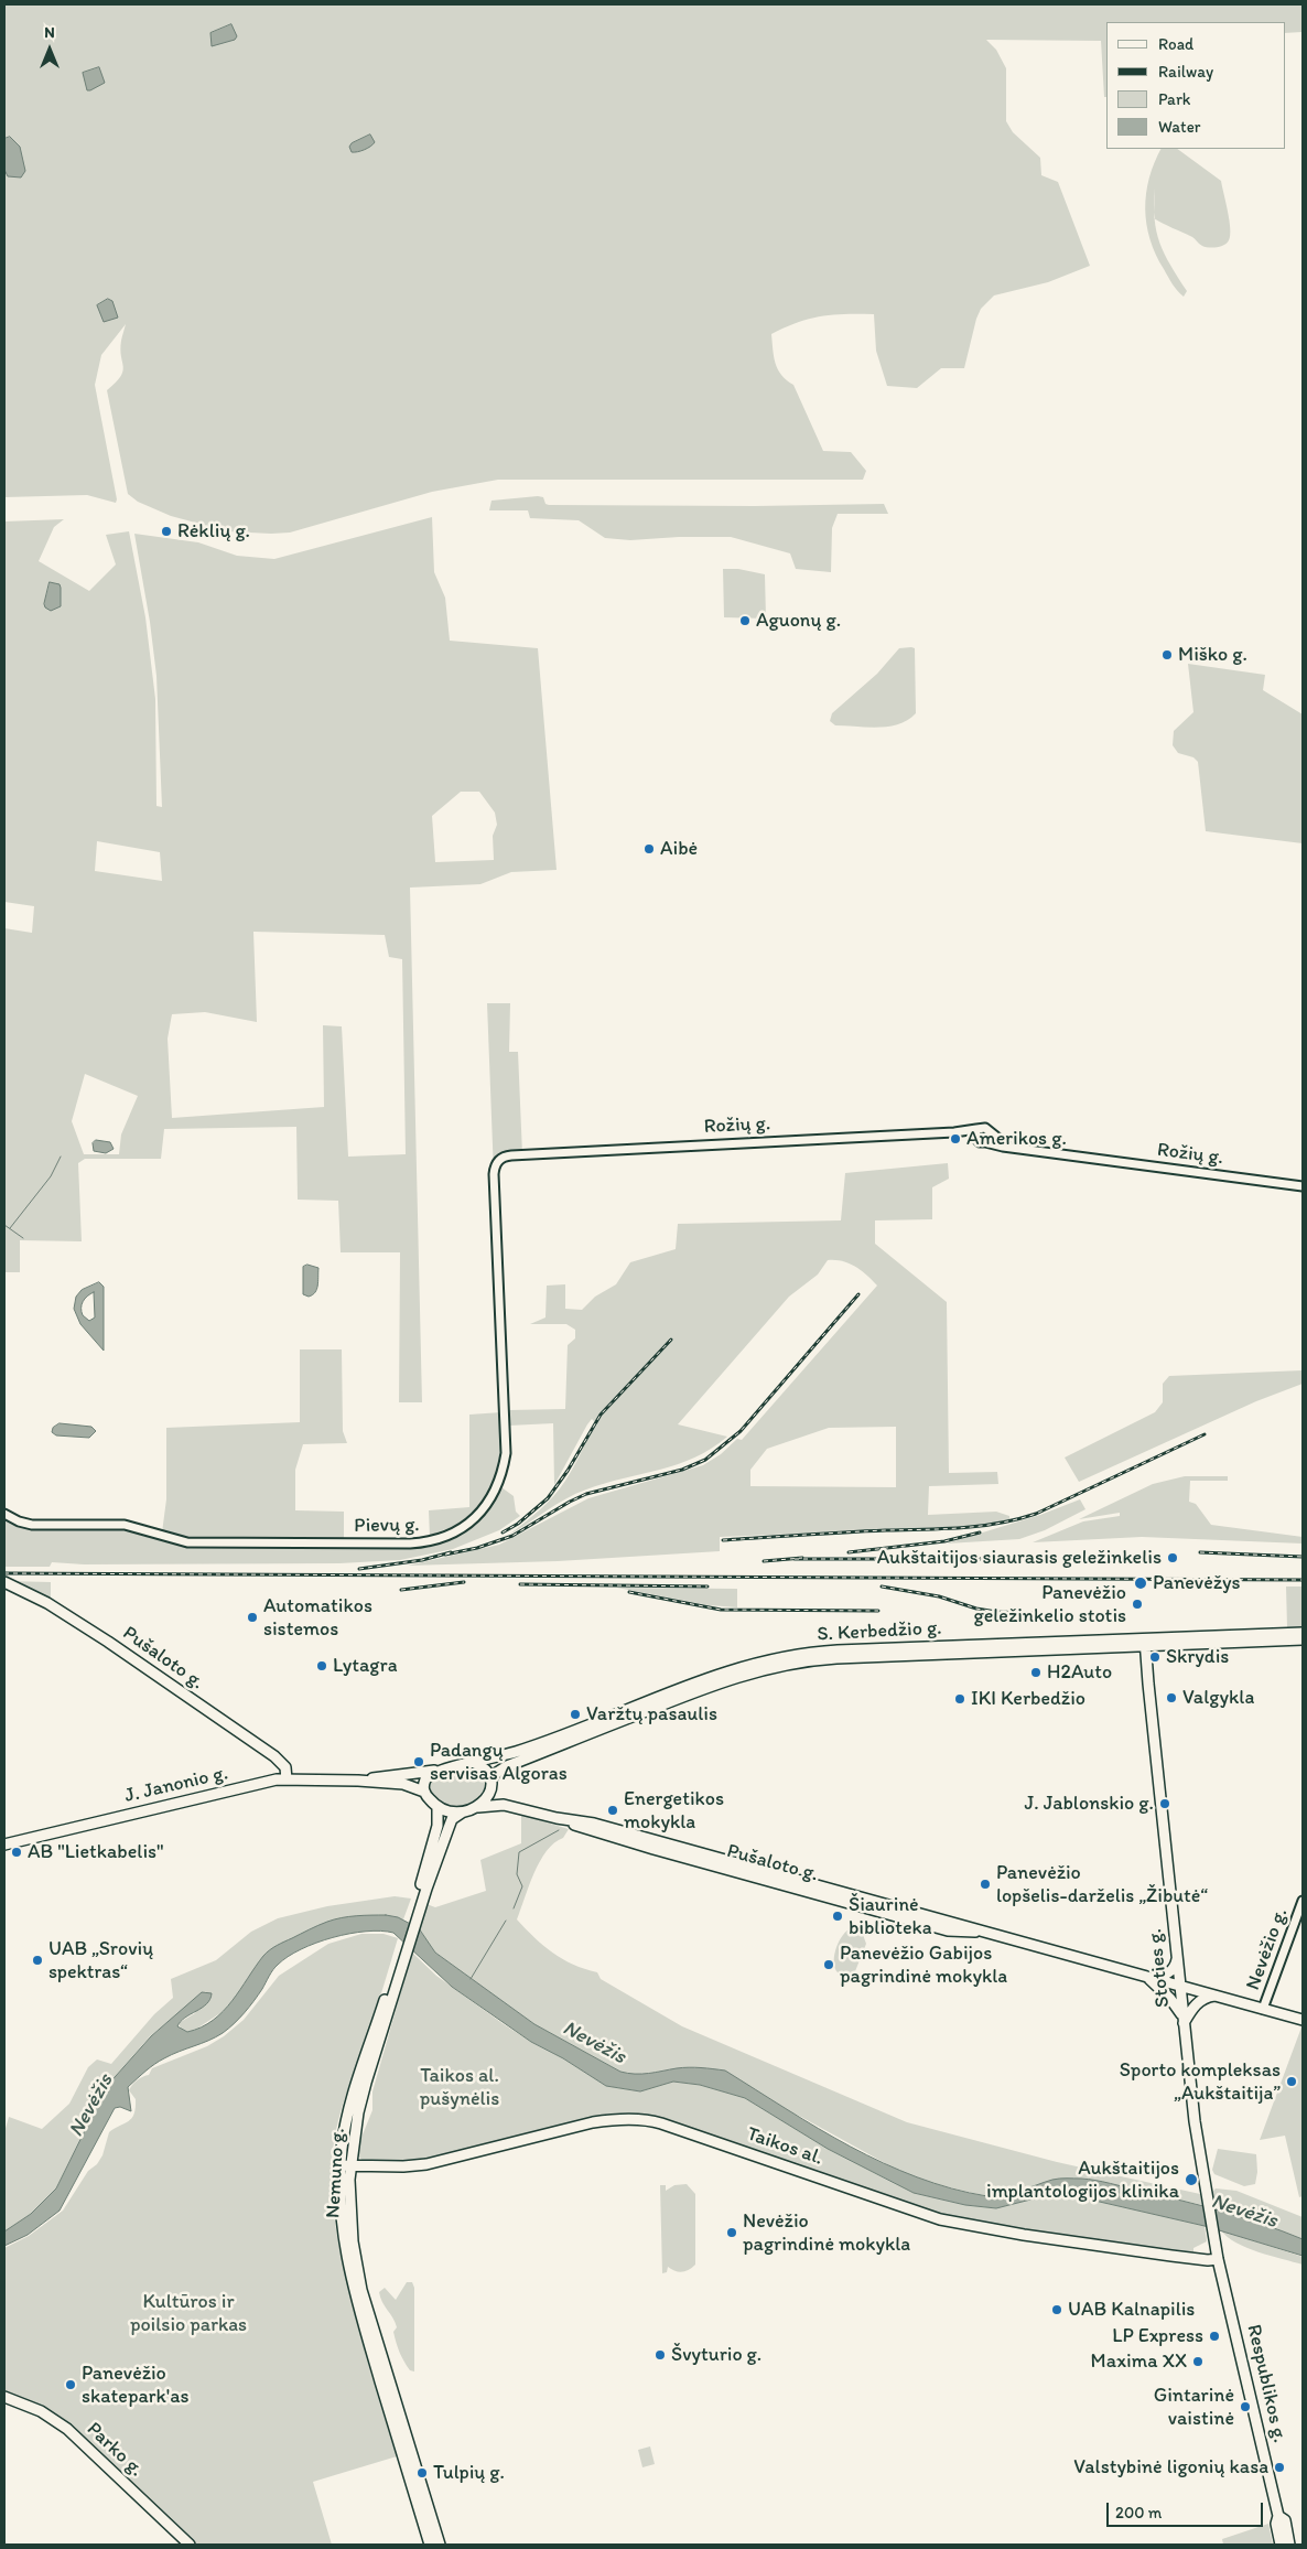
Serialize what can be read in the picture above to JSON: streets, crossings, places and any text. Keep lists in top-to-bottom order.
{
  "streets": {
    "main road": [
      "S. Kerbedžio g.",
      "Pušaloto g.",
      "J. Janonio g.",
      "Stoties g.",
      "Taikos al.",
      "Nemuno g.",
      "Respublikos g.",
      "Parko g."
    ],
    "street": ["Rožių g.", "Pievų g.", "Nevėžio g."]
  },
  "crossings": [
    ["Rožių g.", "Pievų g."],
    ["S. Kerbedžio g.", "Pušaloto g."],
    ["S. Kerbedžio g.", "J. Janonio g."],
    ["S. Kerbedžio g.", "Stoties g."],
    ["S. Kerbedžio g.", "Nemuno g."],
    ["Pušaloto g.", "J. Janonio g."],
    ["Pušaloto g.", "Nevėžio g."],
    ["Pušaloto g.", "Stoties g."],
    ["Pušaloto g.", "Nemuno g."],
    ["J. Janonio g.", "Nemuno g."],
    ["Stoties g.", "Taikos al."],
    ["Stoties g.", "Respublikos g."],
    ["Taikos al.", "Nemuno g."],
    ["Taikos al.", "Respublikos g."]
  ],
  "water": ["Nevėžis"],
  "parks": ["Taikos al. pušynėlis", "Kultūros ir poilsio parkas"],
  "places": [
    "Rėklių g.",
    "Aguonų g.",
    "Miško g.",
    "Aibė",
    "Amerikos g.",
    "Aukštaitijos siaurasis geležinkelis",
    "Panevėžys",
    "Panevėžio geležinkelio stotis",
    "Automatikos sistemos",
    "Skrydis",
    "Lytagra",
    "H2Auto",
    "Valgykla",
    "IKI Kerbedžio",
    "Varžtų pasaulis",
    "Padangų servisas Algoras",
    "J. Jablonskio g.",
    "Energetikos mokykla",
    "AB \"Lietkabelis\"",
    "Panevėžio lopšelis-darželis „Žibutė“",
    "Šiaurinė biblioteka",
    "UAB „Srovių spektras“",
    "Panevėžio Gabijos pagrindinė mokykla",
    "Sporto kompleksas „Aukštaitija”",
    "Aukštaitijos implantologijos klinika",
    "Nevėžio pagrindinė mokykla",
    "UAB Kalnapilis",
    "LP Express",
    "Švyturio g.",
    "Maxima XX",
    "Panevėžio skatepark'as",
    "Gintarinė vaistinė",
    "Valstybinė ligonių kasa",
    "Tulpių g."
  ],
  "legend": [
    "Road",
    "Railway",
    "Park",
    "Water"
  ],
  "scale_bar": "200 m",
  "north": "top"
}
